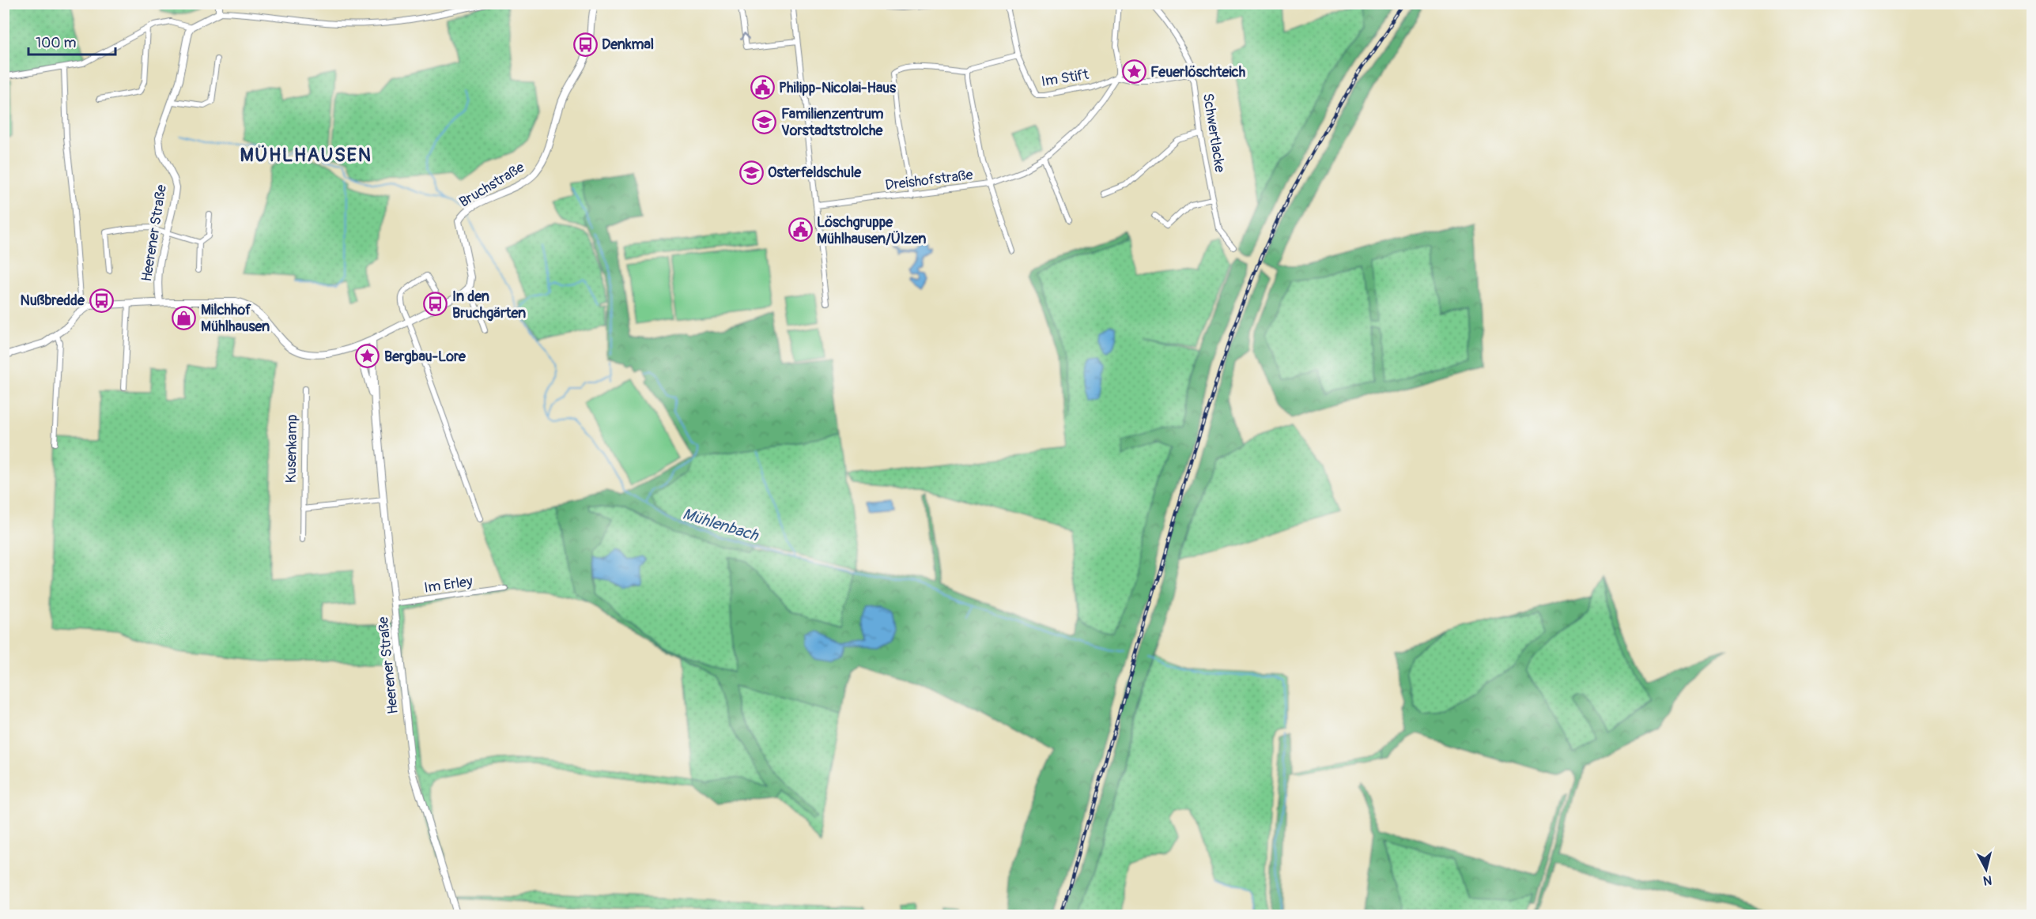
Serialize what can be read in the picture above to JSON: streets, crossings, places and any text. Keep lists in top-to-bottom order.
{
  "streets": {
    "street": [
      "Im Stift",
      "Schwertlacke",
      "Dreishofstraße",
      "Bruchstraße",
      "Heerener Straße",
      "Kusenkamp",
      "Im Erley"
    ]
  },
  "crossings": [
    ["Im Stift", "Dreishofstraße"],
    ["Heerener Straße", "Im Erley"]
  ],
  "districts": ["MÜHLHAUSEN"],
  "water": ["Mühlenbach"],
  "places": {
    "bus stop": ["Denkmal", "Nußbredde", "In den Bruchgärten"],
    "place": ["Feuerlöschteich", "Bergbau-Lore"],
    "public building": ["Philipp-Nicolai-Haus", "Löschgruppe Mühlhausen/Ülzen"],
    "school or university": ["Familienzentrum Vorstadtstrolche", "Osterfeldschule"],
    "shop": ["Milchhof Mühlhausen"]
  },
  "scale_bar": "100 m",
  "north": "bottom"
}
